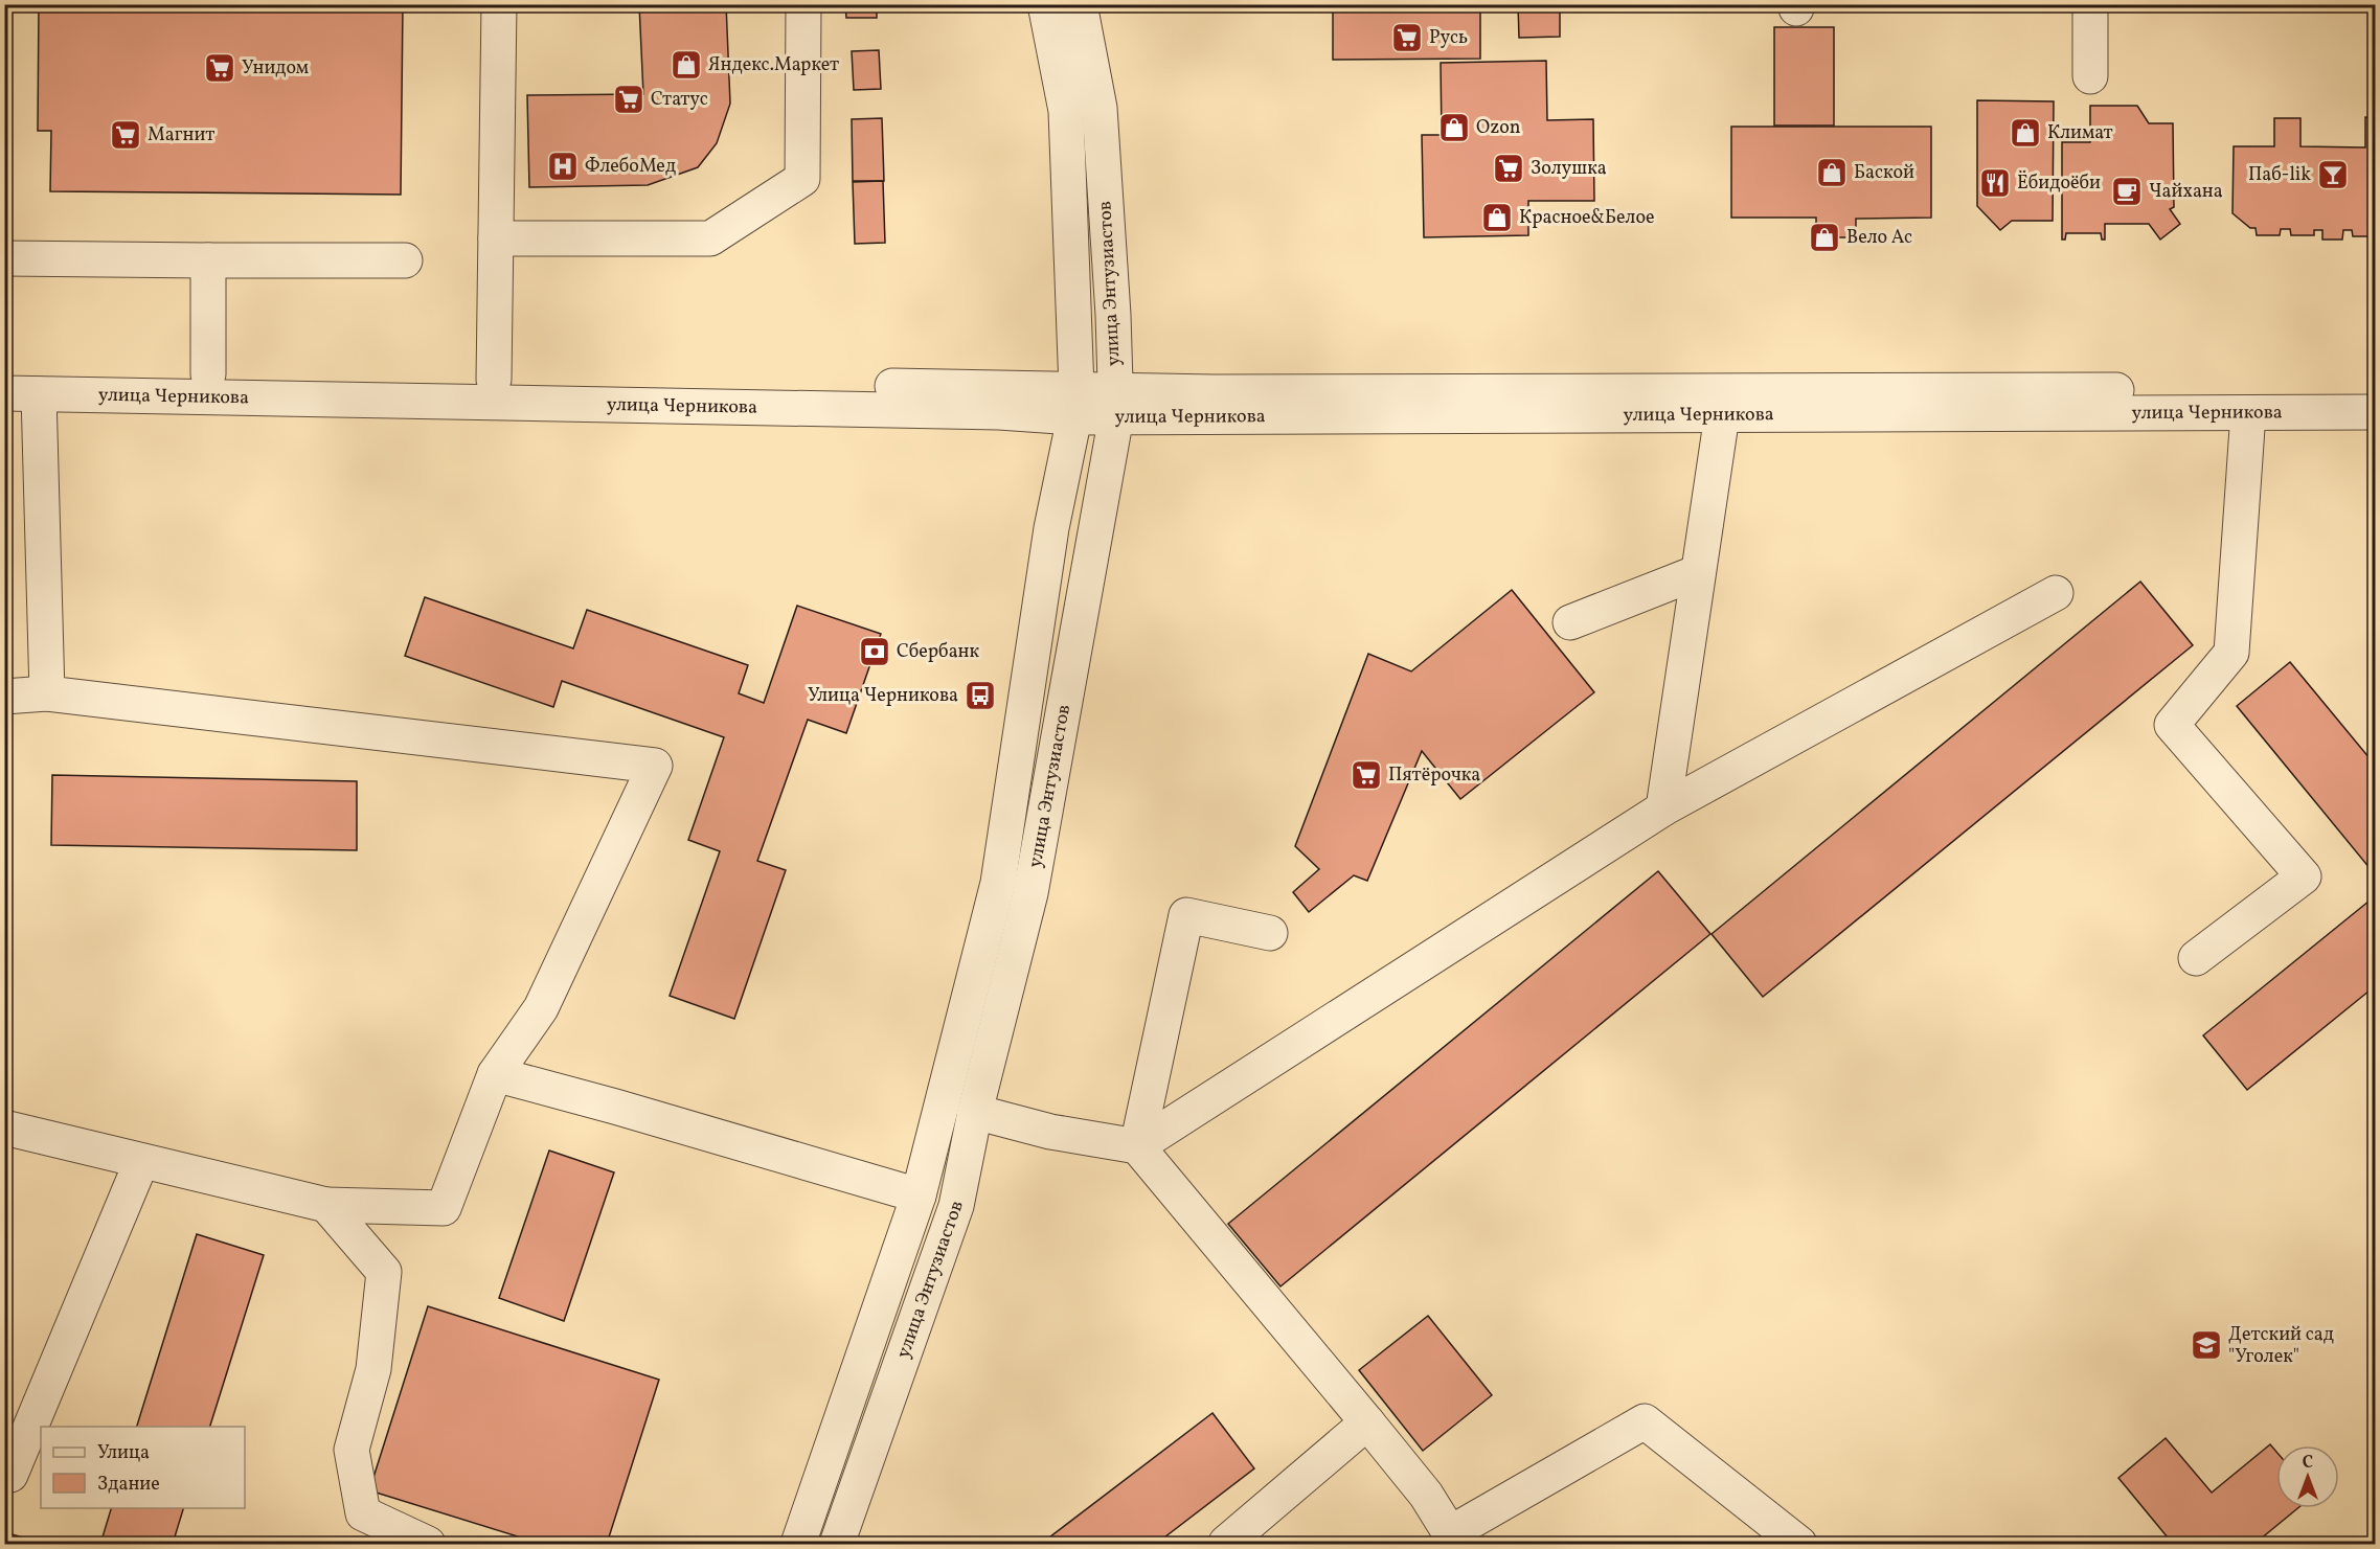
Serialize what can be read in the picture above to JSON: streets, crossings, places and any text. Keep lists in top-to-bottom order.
{
  "streets": {
    "street": ["улица Энтузиастов", "улица Черникова"]
  },
  "crossings": [
    ["улица Энтузиастов", "улица Черникова"]
  ],
  "places": {
    "supermarket": [
      "Русь",
      "Унидом",
      "Статус",
      "Магнит",
      "Золушка",
      "Пятёрочка"
    ],
    "shop": [
      "Яндекс.Маркет",
      "Ozon",
      "Климат",
      "Баской",
      "Красное&Белое",
      "Вело Ас"
    ],
    "hospital": ["ФлебоМед"],
    "bar": ["Паб-lik"],
    "restaurant": ["Ёбидоёби"],
    "cafe": ["Чайхана"],
    "bank": ["Сбербанк"],
    "bus stop": ["Улица Черникова"],
    "school or university": ["Детский сад \"Уголек\""]
  },
  "legend": ["Улица", "Здание"],
  "north": "top"
}
